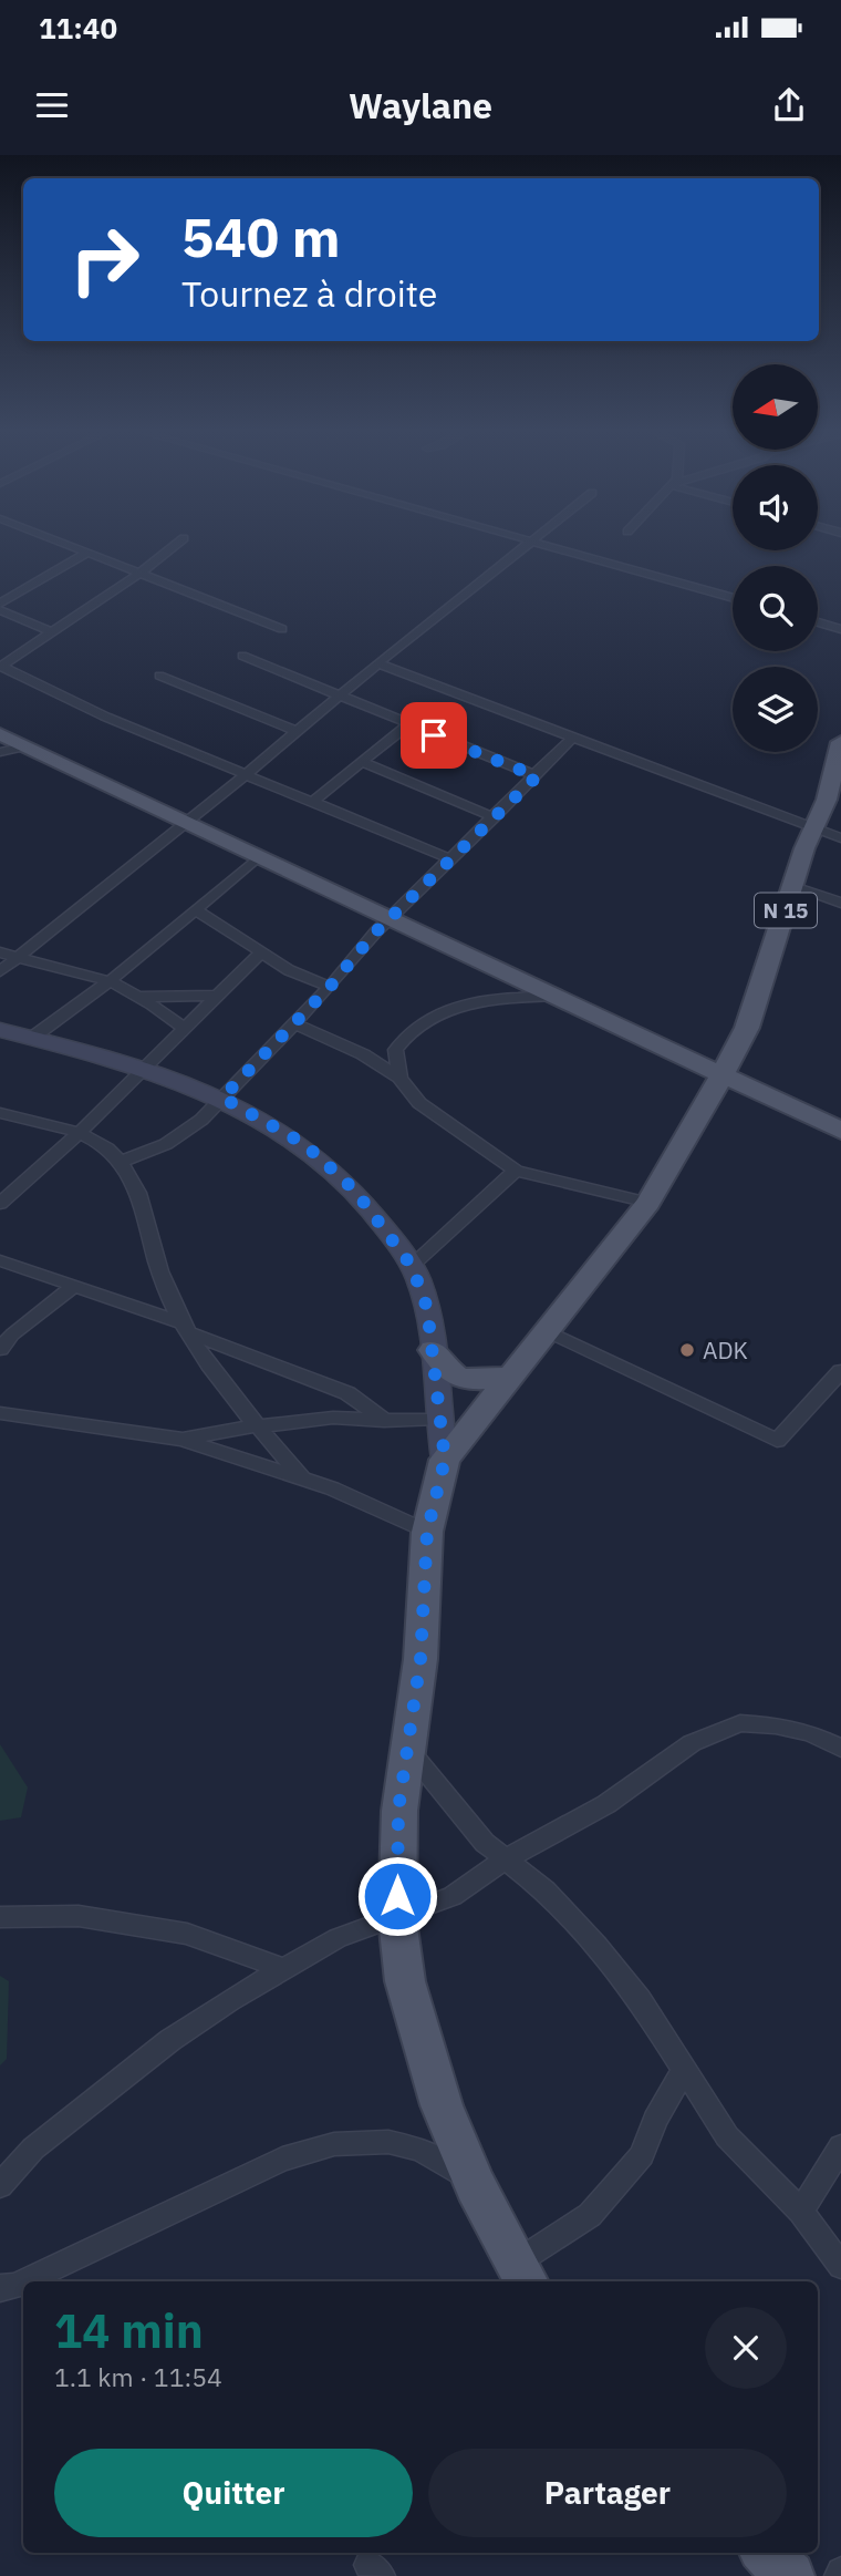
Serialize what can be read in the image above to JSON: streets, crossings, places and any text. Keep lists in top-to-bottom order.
{
  "streets": {
    "main road": ["N 15"]
  },
  "places": ["ADK"],
  "north": "left",
  "page": {
    "status": "11:40",
    "header": "Waylane",
    "turn": ["540 m", "Tournez à droite"],
    "heading": ["14 min", "1.1 km · 11:54"],
    "buttons": ["Quitter", "Partager"]
  }
}
